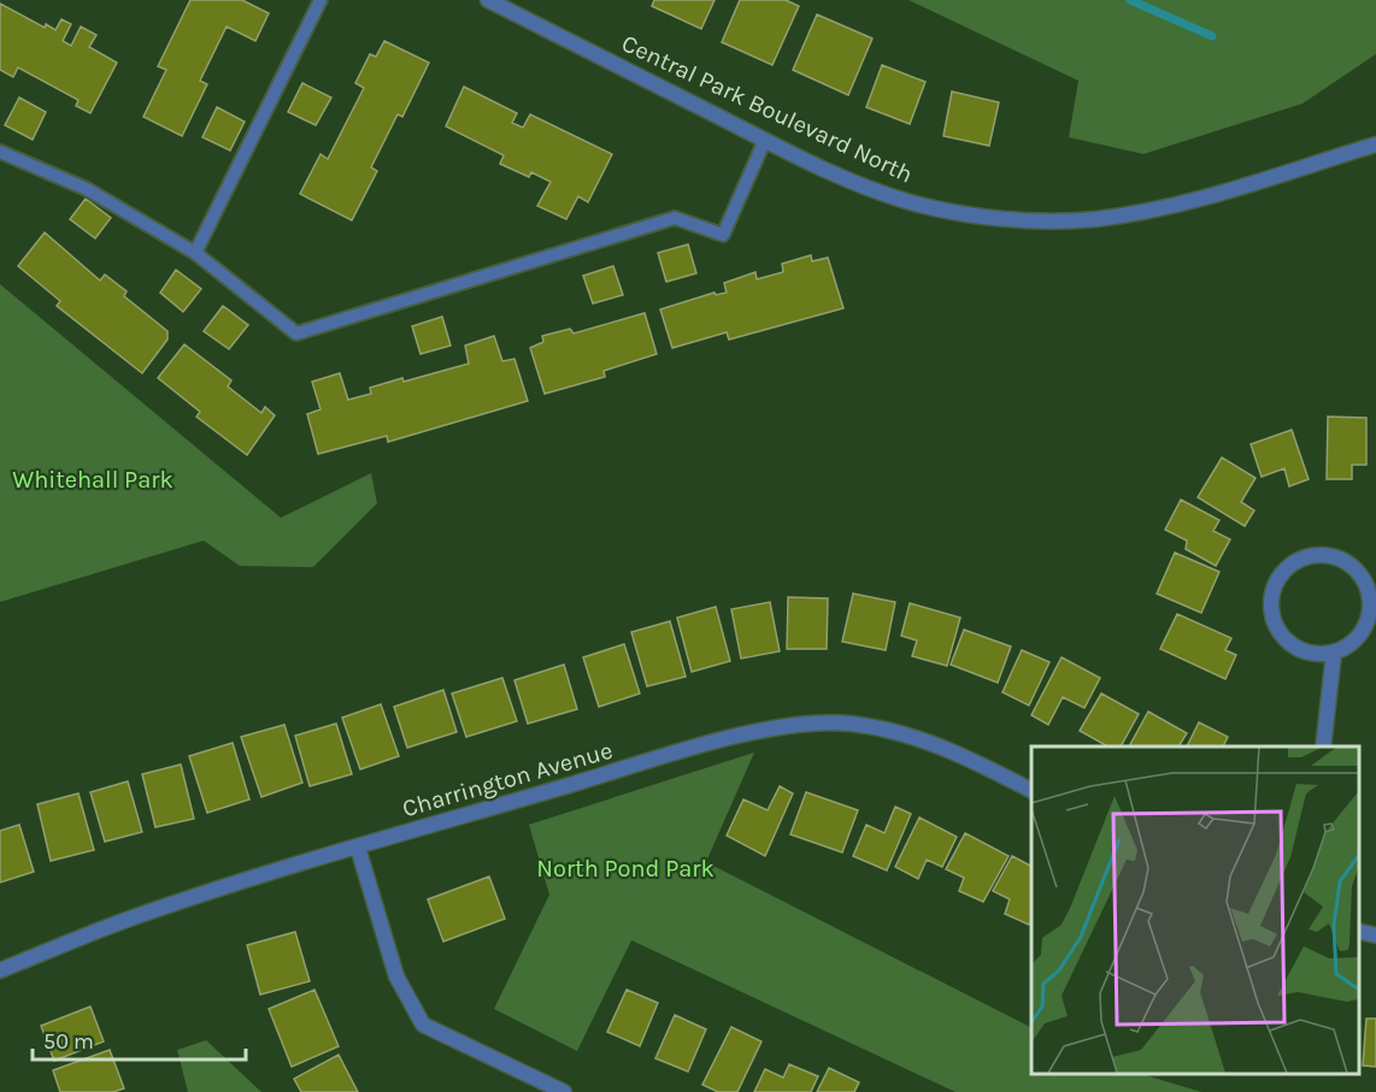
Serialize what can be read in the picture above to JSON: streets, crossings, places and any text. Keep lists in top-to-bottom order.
{
  "streets": {
    "street": ["Central Park Boulevard North", "Charrington Avenue"]
  },
  "parks": ["Whitehall Park", "North Pond Park"],
  "scale_bar": "50 m"
}
